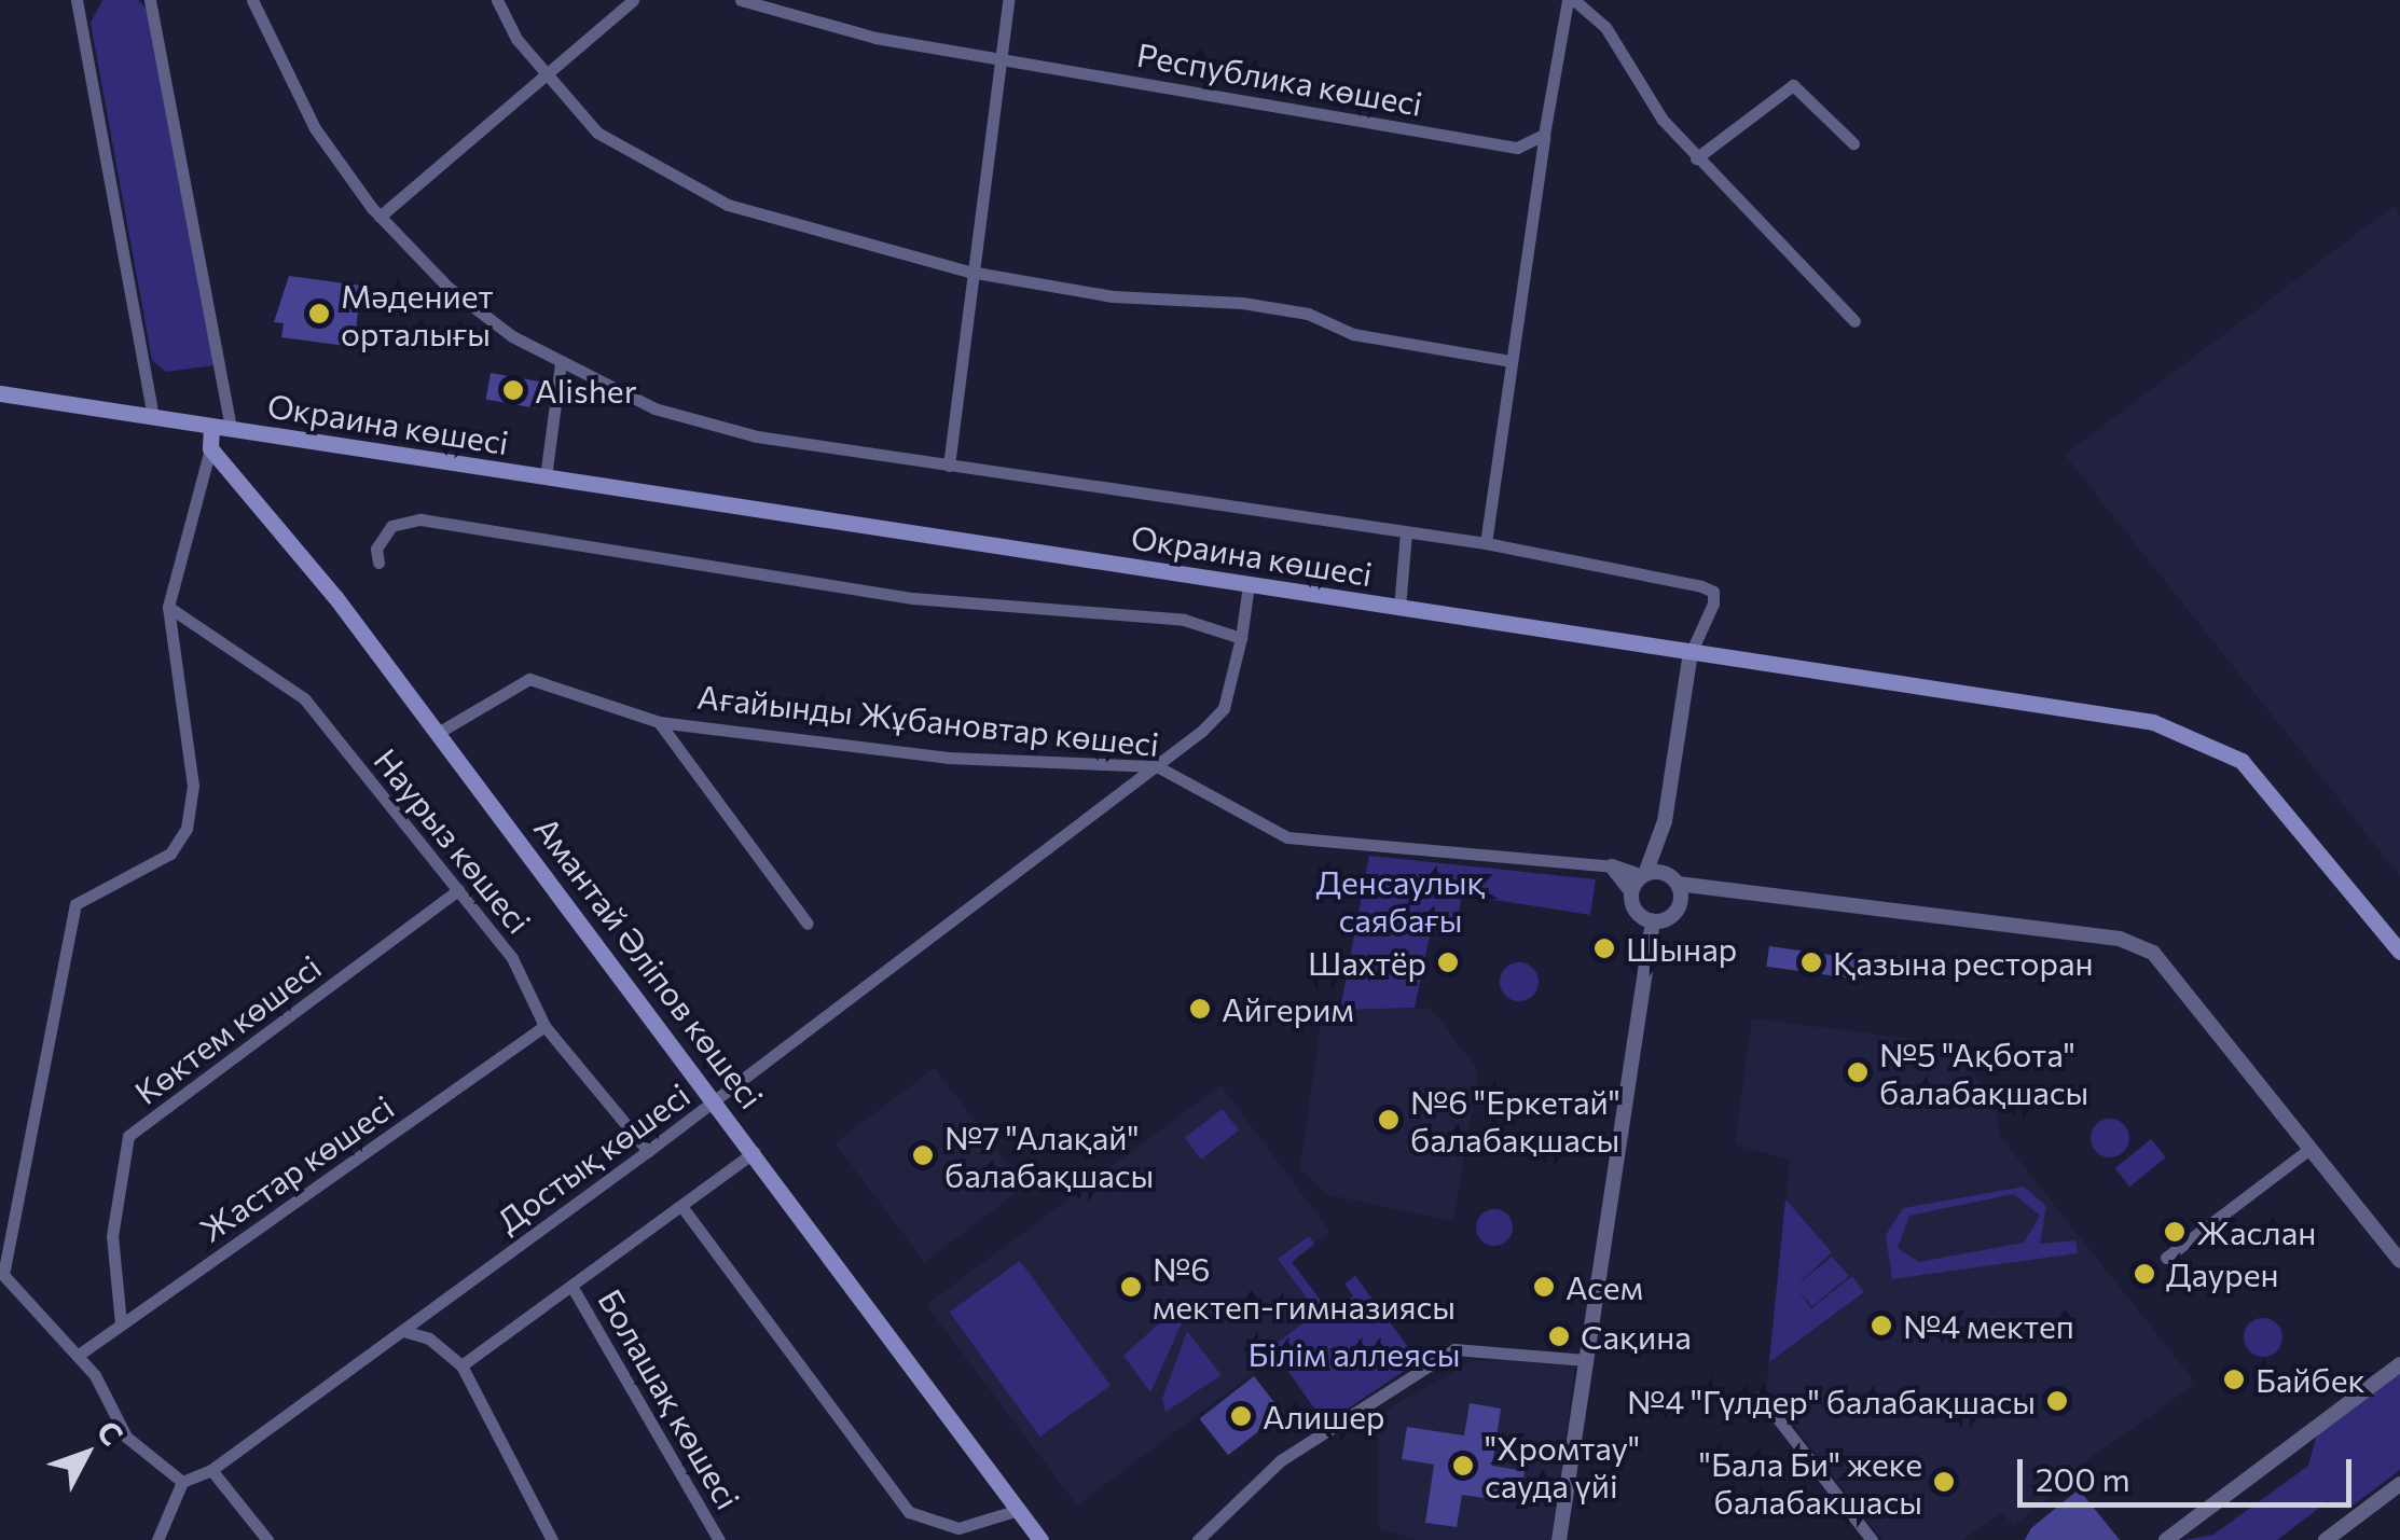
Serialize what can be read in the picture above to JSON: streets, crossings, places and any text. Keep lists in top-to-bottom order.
{
  "streets": {
    "main road": ["Окраина көшесі", "Амантай Әліпов көшесі"],
    "street": [
      "Республика көшесі",
      "Ағайынды Жұбановтар көшесі",
      "Наурыз көшесі",
      "Көктем көшесі",
      "Достық көшесі",
      "Жастар көшесі",
      "Болашақ көшесі"
    ]
  },
  "crossings": [
    ["Окраина көшесі", "Достық көшесі"],
    ["Ағайынды Жұбановтар көшесі", "Амантай Әліпов көшесі"],
    ["Ағайынды Жұбановтар көшесі", "Достық көшесі"],
    ["Наурыз көшесі", "Көктем көшесі"],
    ["Наурыз көшесі", "Достық көшесі"],
    ["Наурыз көшесі", "Жастар көшесі"],
    ["Амантай Әліпов көшесі", "Достық көшесі"],
    ["Көктем көшесі", "Жастар көшесі"]
  ],
  "parks": ["Денсаулық саябағы", "Білім аллеясы"],
  "places": [
    "Мәдениет орталығы",
    "Alisher",
    "Шынар",
    "Шахтёр",
    "Қазына ресторан",
    "Айгерим",
    "№5 \"Ақбота\" балабақшасы",
    "№6 \"Еркетай\" балабақшасы",
    "№7 \"Алақай\" балабақшасы",
    "Жаслан",
    "Даурен",
    "№6 мектеп-гимназиясы",
    "Асем",
    "№4 мектеп",
    "Сақина",
    "Байбек",
    "№4 \"Гүлдер\" балабақшасы",
    "Алишер",
    "\"Хромтау\" сауда үйі",
    "\"Бала Би\" жеке балабакшасы"
  ],
  "scale_bar": "200 m",
  "north": "top right"
}
